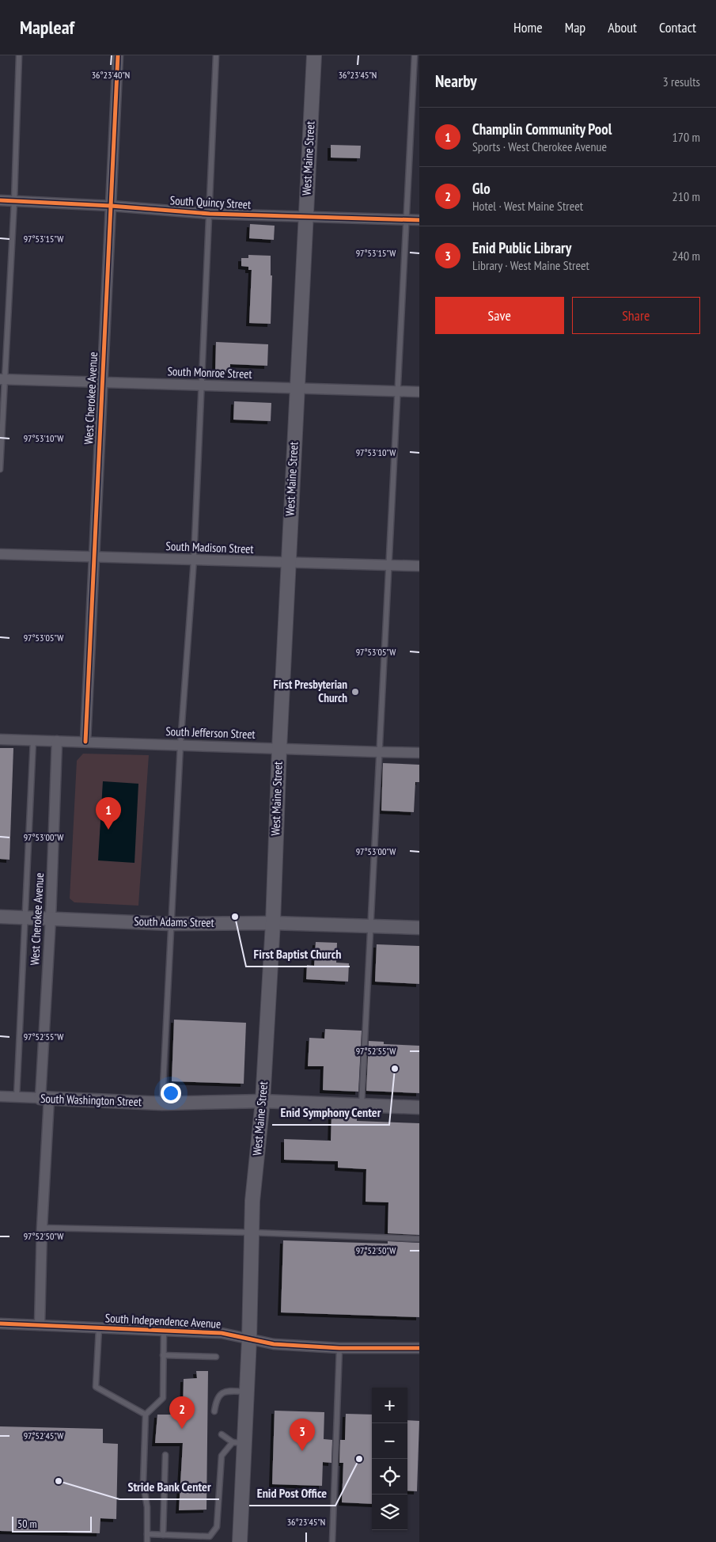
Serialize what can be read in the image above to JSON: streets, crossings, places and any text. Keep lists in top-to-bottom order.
{
  "streets": {
    "main road": ["West Maine Street"],
    "street": [
      "South Quincy Street",
      "South Monroe Street",
      "West Cherokee Avenue",
      "South Madison Street",
      "South Jefferson Street",
      "South Adams Street",
      "South Washington Street",
      "South Independence Avenue"
    ]
  },
  "crossings": [
    ["West Maine Street", "South Quincy Street"],
    ["West Maine Street", "South Monroe Street"],
    ["West Maine Street", "South Madison Street"],
    ["West Maine Street", "South Jefferson Street"],
    ["West Maine Street", "South Adams Street"],
    ["West Maine Street", "South Washington Street"],
    ["West Maine Street", "South Independence Avenue"],
    ["South Quincy Street", "West Cherokee Avenue"],
    ["South Monroe Street", "West Cherokee Avenue"],
    ["West Cherokee Avenue", "South Madison Street"],
    ["West Cherokee Avenue", "South Jefferson Street"],
    ["West Cherokee Avenue", "South Adams Street"],
    ["West Cherokee Avenue", "South Washington Street"],
    ["West Cherokee Avenue", "South Independence Avenue"]
  ],
  "places": [
    "First Presbyterian Church",
    "First Baptist Church",
    "Enid Symphony Center",
    "Enid Post Office",
    "Stride Bank Center"
  ],
  "scale_bar": "50 m",
  "page": {
    "header": "Mapleaf",
    "nav": [
      "Home",
      "Map",
      "About",
      "Contact"
    ],
    "heading": ["Nearby", "3 results"],
    "list": [
      {
        "mark": "1",
        "name": "Champlin Community Pool",
        "note": "Sports · West Cherokee Avenue",
        "value": "170 m"
      },
      {
        "mark": "2",
        "name": "Glo",
        "note": "Hotel · West Maine Street",
        "value": "210 m"
      },
      {
        "mark": "3",
        "name": "Enid Public Library",
        "note": "Library · West Maine Street",
        "value": "240 m"
      }
    ],
    "buttons": ["Save", "Share"],
    "pins": ["1", "2", "3"],
    "map_buttons": ["+", "−"],
    "scale": "50 m"
  },
  "coordinates": [
    "36°23'40\"N",
    "36°23'45\"N",
    "97°53'15\"W",
    "97°53'10\"W",
    "97°53'05\"W",
    "97°53'00\"W",
    "97°52'55\"W",
    "97°52'50\"W",
    "97°52'45\"W"
  ]
}
